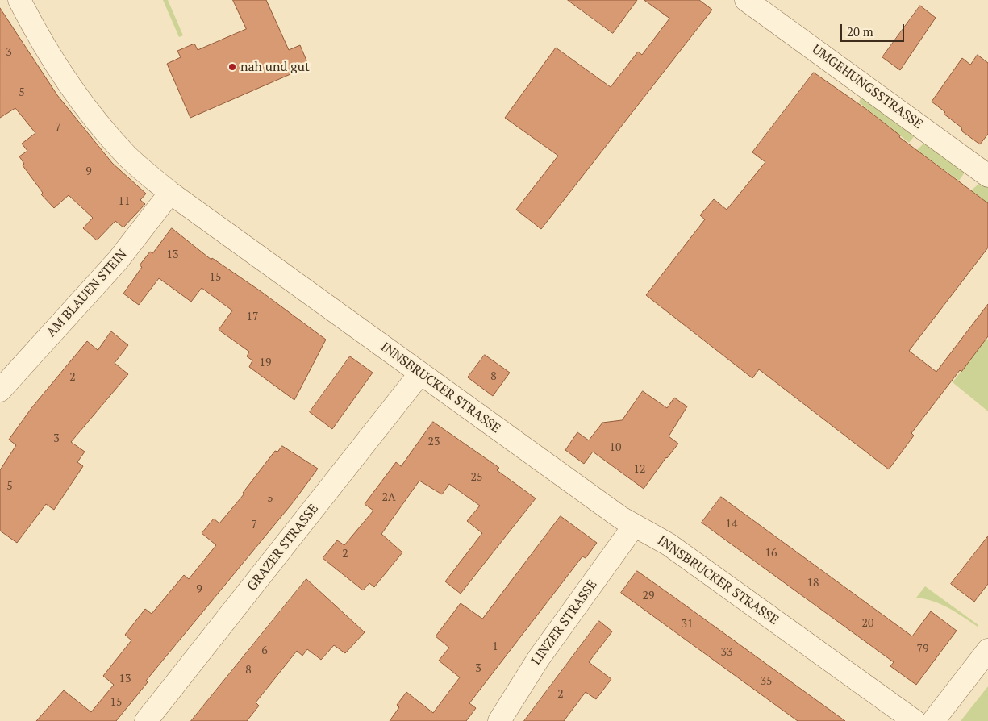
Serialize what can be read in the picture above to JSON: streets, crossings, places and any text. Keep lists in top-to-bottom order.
{
  "streets": {
    "street": [
      "UMGEHUNGSSTRASSE",
      "AM BLAUEN STEIN",
      "INNSBRUCKER STRASSE",
      "GRAZER STRASSE",
      "LINZER STRASSE"
    ]
  },
  "crossings": [
    ["AM BLAUEN STEIN", "INNSBRUCKER STRASSE"],
    ["INNSBRUCKER STRASSE", "GRAZER STRASSE"],
    ["INNSBRUCKER STRASSE", "LINZER STRASSE"]
  ],
  "places": ["nah und gut"],
  "house_numbers": [
    "3",
    "5",
    "7",
    "9",
    "11",
    "13",
    "15",
    "17",
    "19",
    "8",
    "2",
    "3",
    "23",
    "10",
    "12",
    "25",
    "5",
    "2A",
    "5",
    "14",
    "7",
    "16",
    "2",
    "18",
    "9",
    "29",
    "20",
    "31",
    "1",
    "79",
    "6",
    "33",
    "3",
    "8",
    "13",
    "35",
    "2",
    "15"
  ],
  "scale_bar": "20 m"
}
